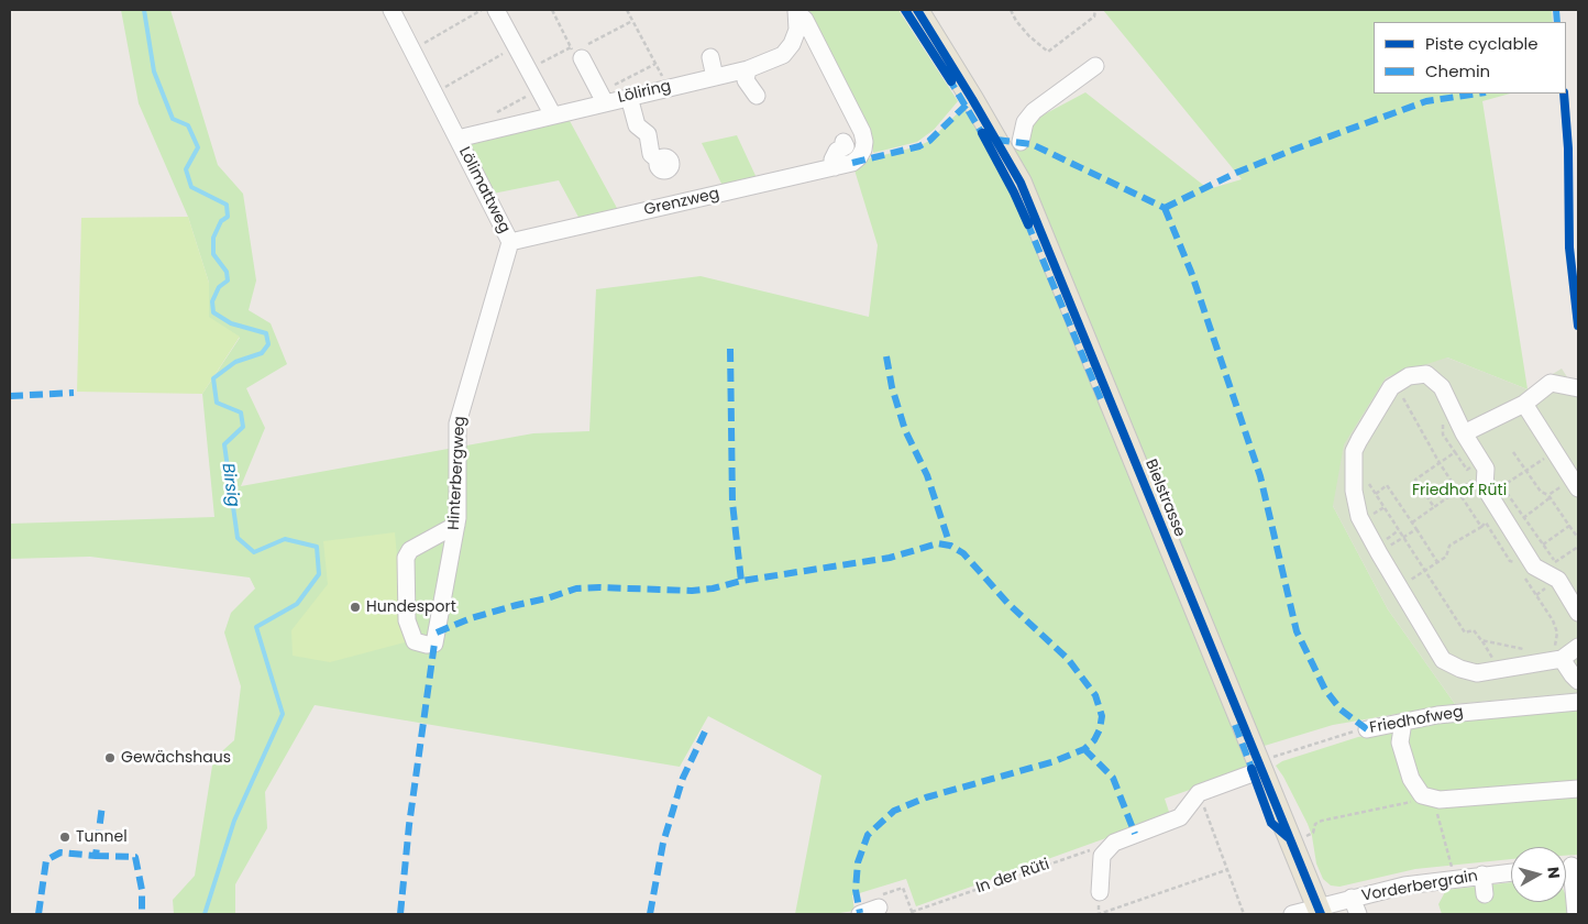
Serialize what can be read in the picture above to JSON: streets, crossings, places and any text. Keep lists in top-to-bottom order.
{
  "streets": {
    "main road": ["Bielstrasse"],
    "street": [
      "Löliring",
      "Lölimattweg",
      "Grenzweg",
      "Hinterbergweg",
      "Friedhofweg",
      "Vorderbergrain"
    ],
    "path": ["In der Rüti"]
  },
  "crossings": [
    ["Löliring", "Lölimattweg"],
    ["Löliring", "Grenzweg"],
    ["Lölimattweg", "Grenzweg"],
    ["Lölimattweg", "Hinterbergweg"],
    ["Grenzweg", "Hinterbergweg"],
    ["Bielstrasse", "Friedhofweg"],
    ["Bielstrasse", "Vorderbergrain"]
  ],
  "water": ["Birsig"],
  "parks": ["Friedhof Rüti"],
  "places": ["Hundesport", "Gewächshaus", "Tunnel"],
  "legend": ["Piste cyclable", "Chemin"],
  "north": "right"
}
